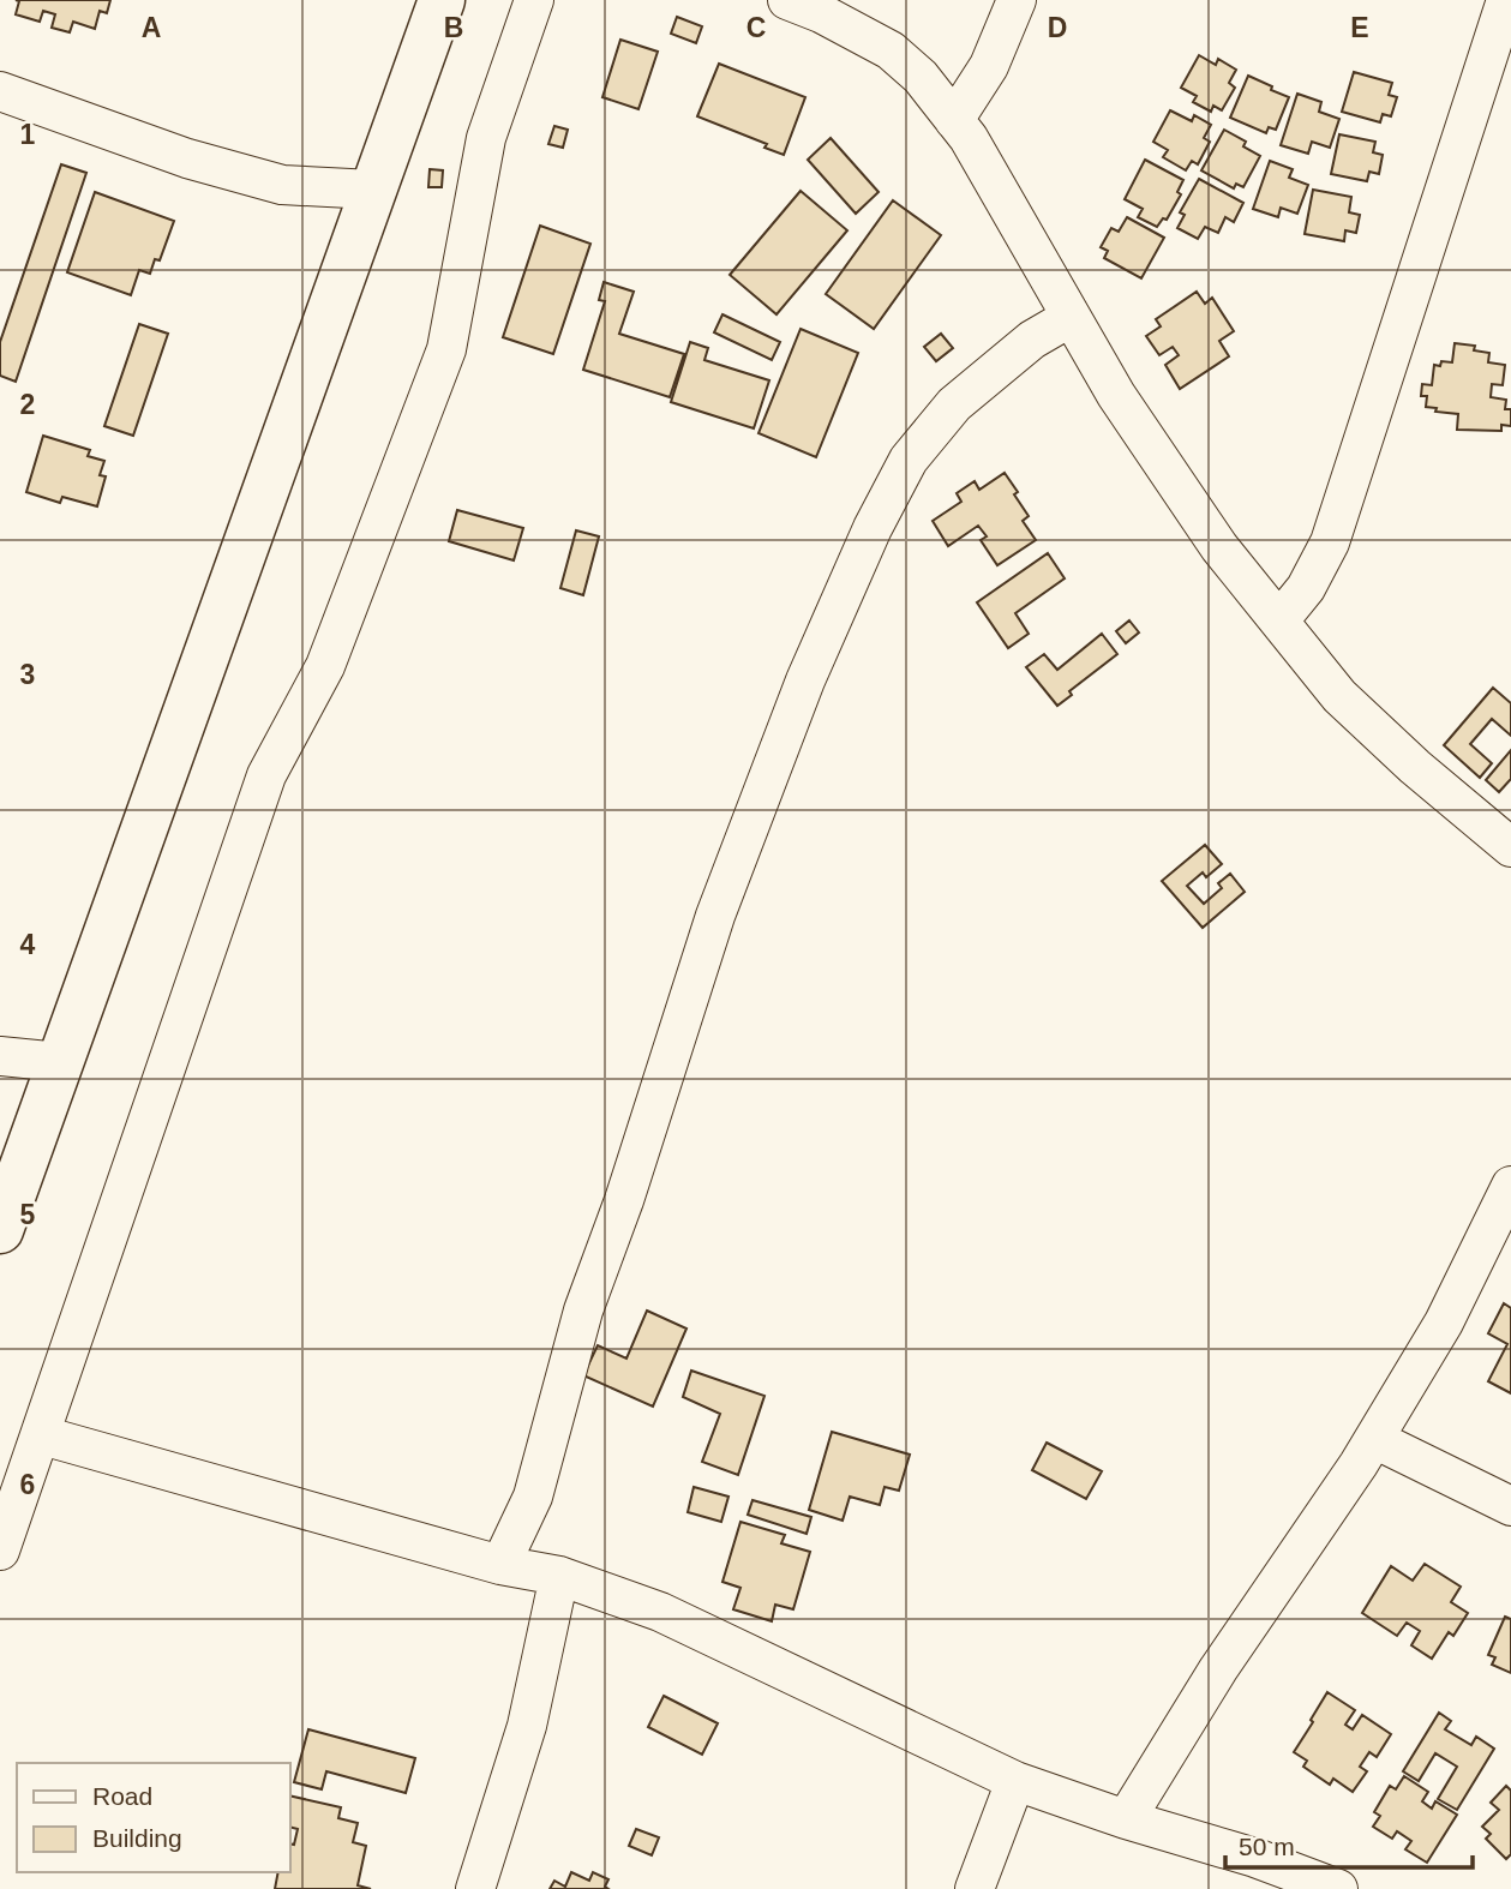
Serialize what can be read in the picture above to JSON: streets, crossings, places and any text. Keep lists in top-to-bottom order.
{
  "legend": ["Road", "Building"],
  "scale_bar": "50 m",
  "grid": {
    "columns": [
      "A",
      "B",
      "C",
      "D",
      "E"
    ],
    "rows": [
      "1",
      "2",
      "3",
      "4",
      "5",
      "6"
    ]
  }
}
